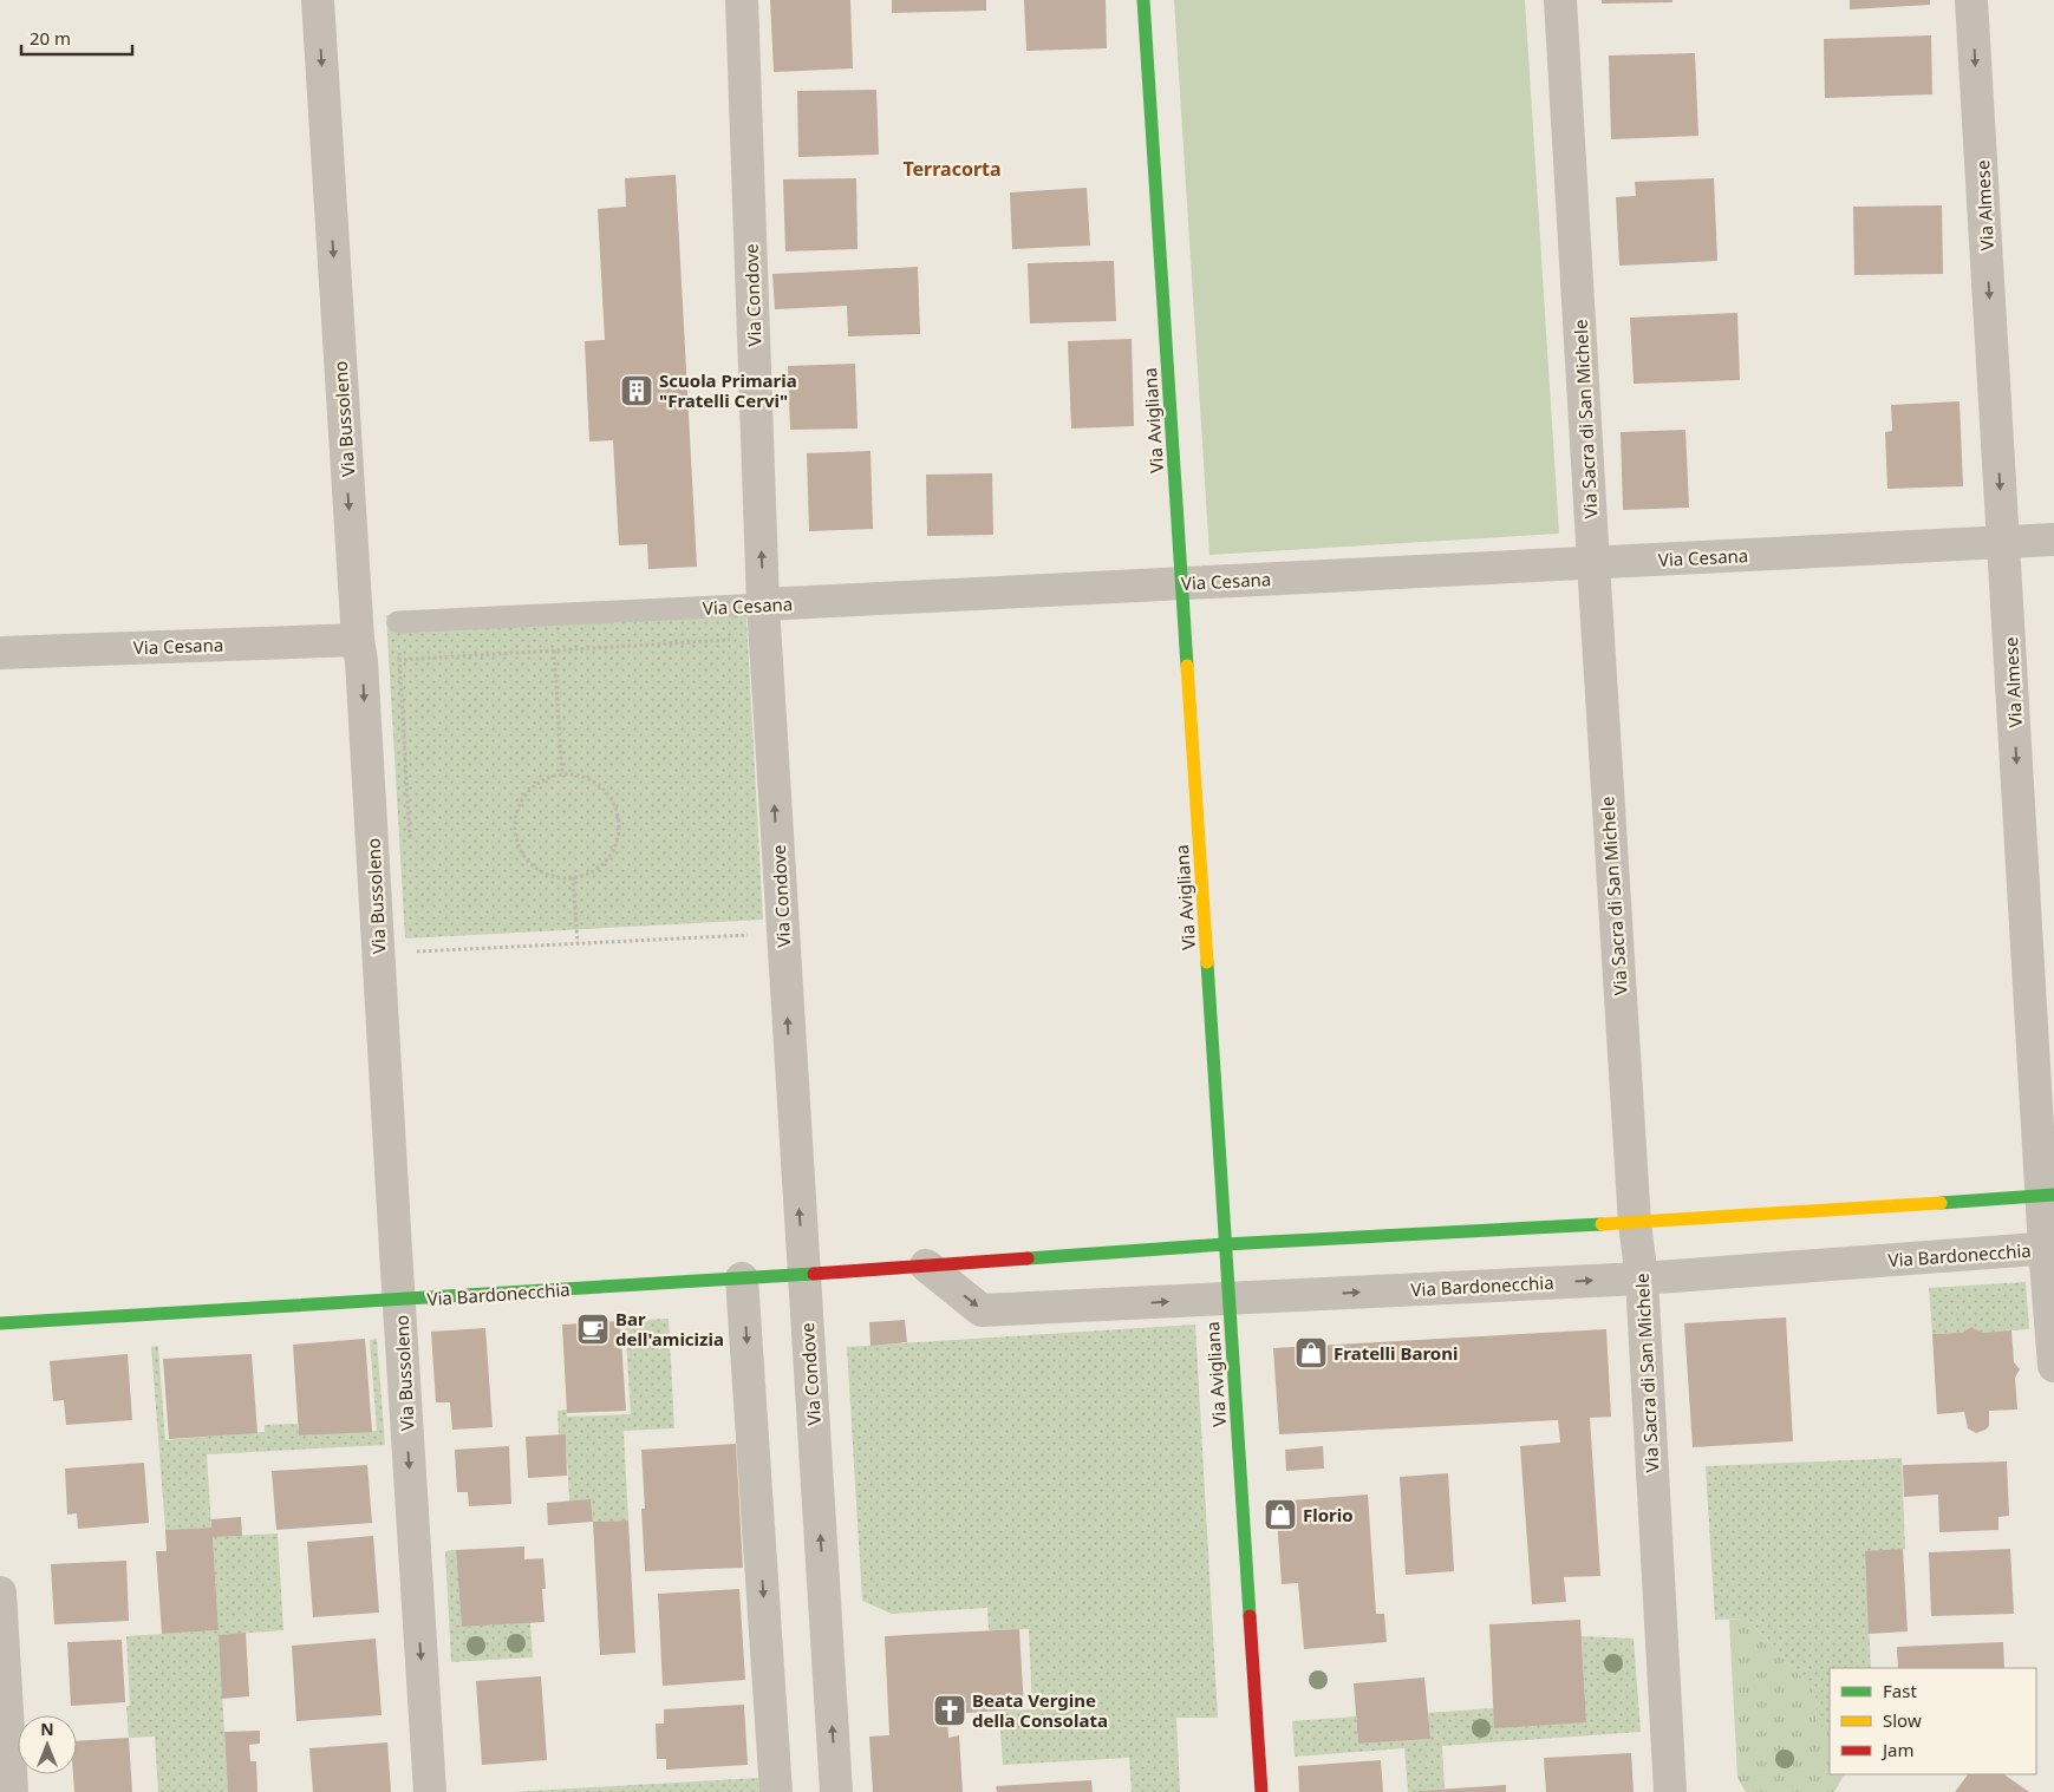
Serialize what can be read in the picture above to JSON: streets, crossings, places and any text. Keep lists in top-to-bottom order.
{
  "streets": {
    "street": [
      "Via Almese",
      "Via Condove",
      "Via Bussoleno",
      "Via Sacra di San Michele",
      "Via Avigliana",
      "Via Cesana",
      "Via Bardonecchia"
    ]
  },
  "crossings": [
    ["Via Almese", "Via Cesana"],
    ["Via Almese", "Via Bardonecchia"],
    ["Via Condove", "Via Cesana"],
    ["Via Condove", "Via Bardonecchia"],
    ["Via Bussoleno", "Via Cesana"],
    ["Via Bussoleno", "Via Bardonecchia"],
    ["Via Sacra di San Michele", "Via Cesana"],
    ["Via Sacra di San Michele", "Via Bardonecchia"],
    ["Via Avigliana", "Via Cesana"],
    ["Via Avigliana", "Via Bardonecchia"]
  ],
  "one_way": ["Via Almese", "Via Condove", "Via Bussoleno"],
  "districts": ["Terracorta"],
  "places": {
    "building": ["Scuola Primaria \"Fratelli Cervi\""],
    "cafe": ["Bar dell'amicizia"],
    "shop": ["Fratelli Baroni", "Florio"],
    "church": ["Beata Vergine della Consolata"]
  },
  "legend": ["Fast", "Slow", "Jam"],
  "scale_bar": "20 m",
  "north": "top"
}
